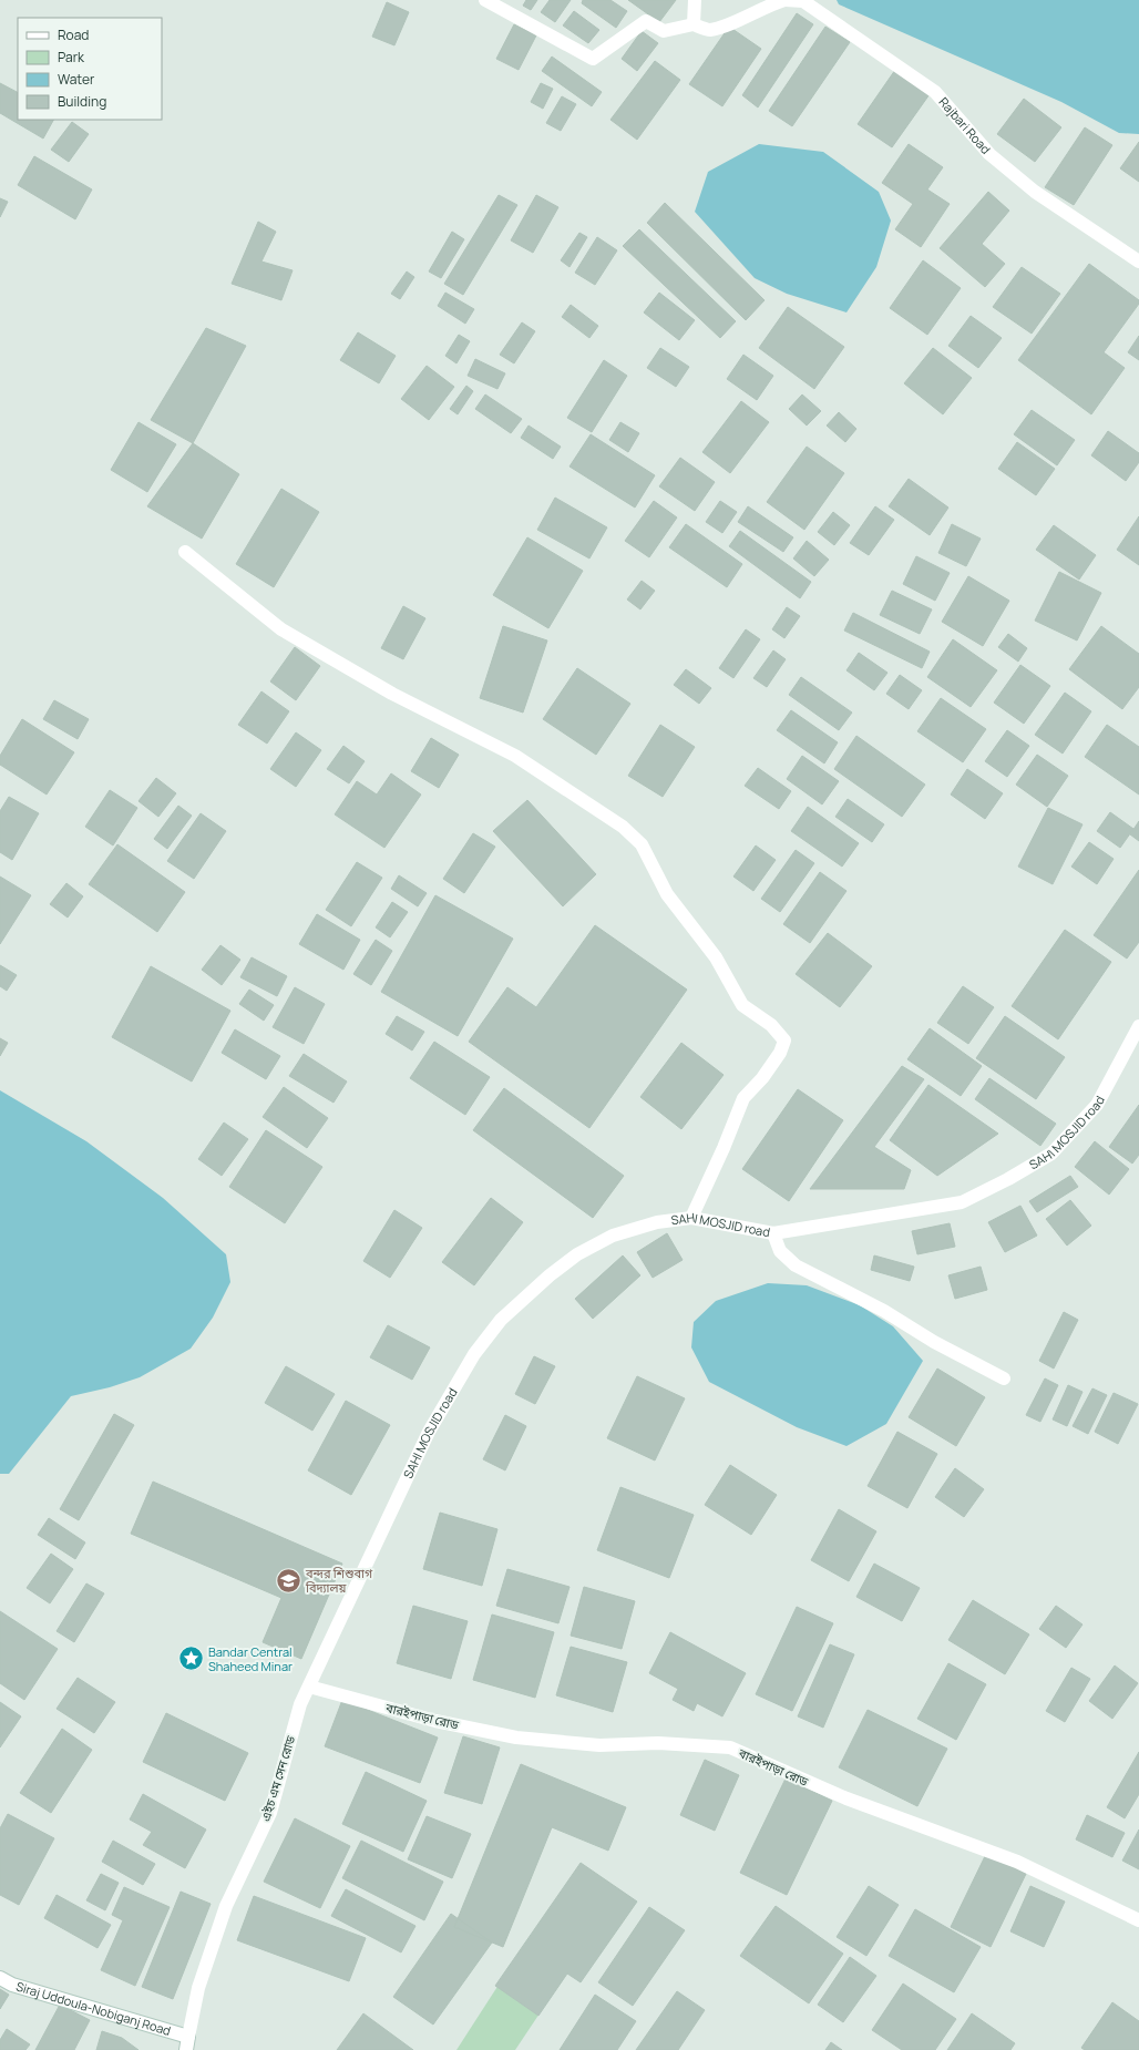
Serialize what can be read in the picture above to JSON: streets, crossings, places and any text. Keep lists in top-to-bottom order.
{
  "streets": {
    "street": [
      "Rajbari Road",
      "SAHI MOSJID road",
      "বারইপাড়া রোড",
      "এইচ এম সেন রোড",
      "Siraj Uddoula-Nobiganj Road"
    ]
  },
  "crossings": [
    ["SAHI MOSJID road", "এইচ এম সেন রোড"],
    ["বারইপাড়া রোড", "এইচ এম সেন রোড"],
    ["এইচ এম সেন রোড", "Siraj Uddoula-Nobiganj Road"]
  ],
  "places": {
    "school or university": ["বন্দর শিশুবাগ বিদ্যালয়"],
    "place": ["Bandar Central Shaheed Minar"]
  },
  "legend": [
    "Road",
    "Park",
    "Water",
    "Building"
  ]
}
